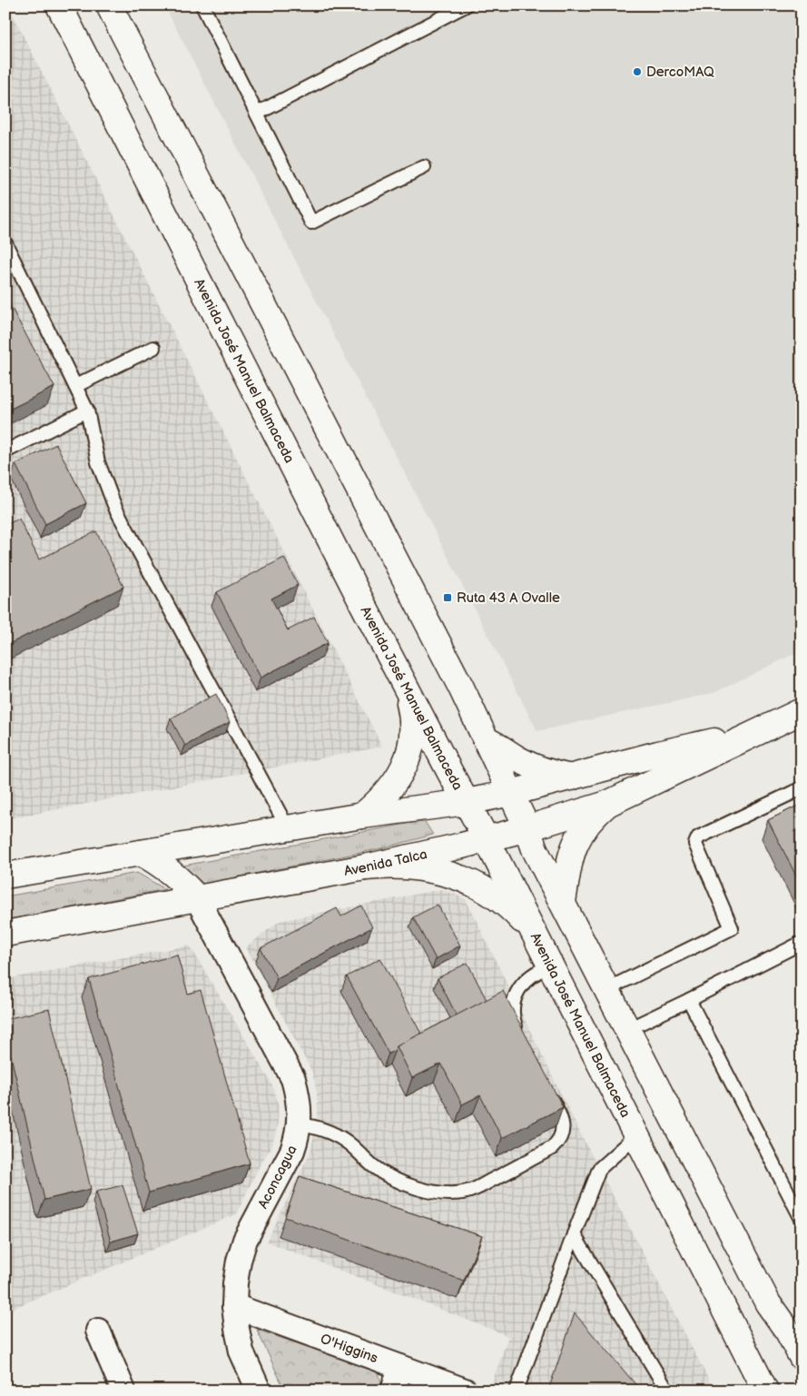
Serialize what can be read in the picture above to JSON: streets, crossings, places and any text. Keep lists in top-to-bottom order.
{
  "streets": {
    "main road": ["Avenida José Manuel Balmaceda", "Avenida Talca"],
    "street": ["Aconcagua", "O'Higgins"]
  },
  "crossings": [
    ["Avenida José Manuel Balmaceda", "Avenida Talca"],
    ["Avenida Talca", "Aconcagua"],
    ["Aconcagua", "O'Higgins"]
  ],
  "places": {
    "other": ["DercoMAQ"],
    "transit": ["Ruta 43 A Ovalle"]
  }
}
